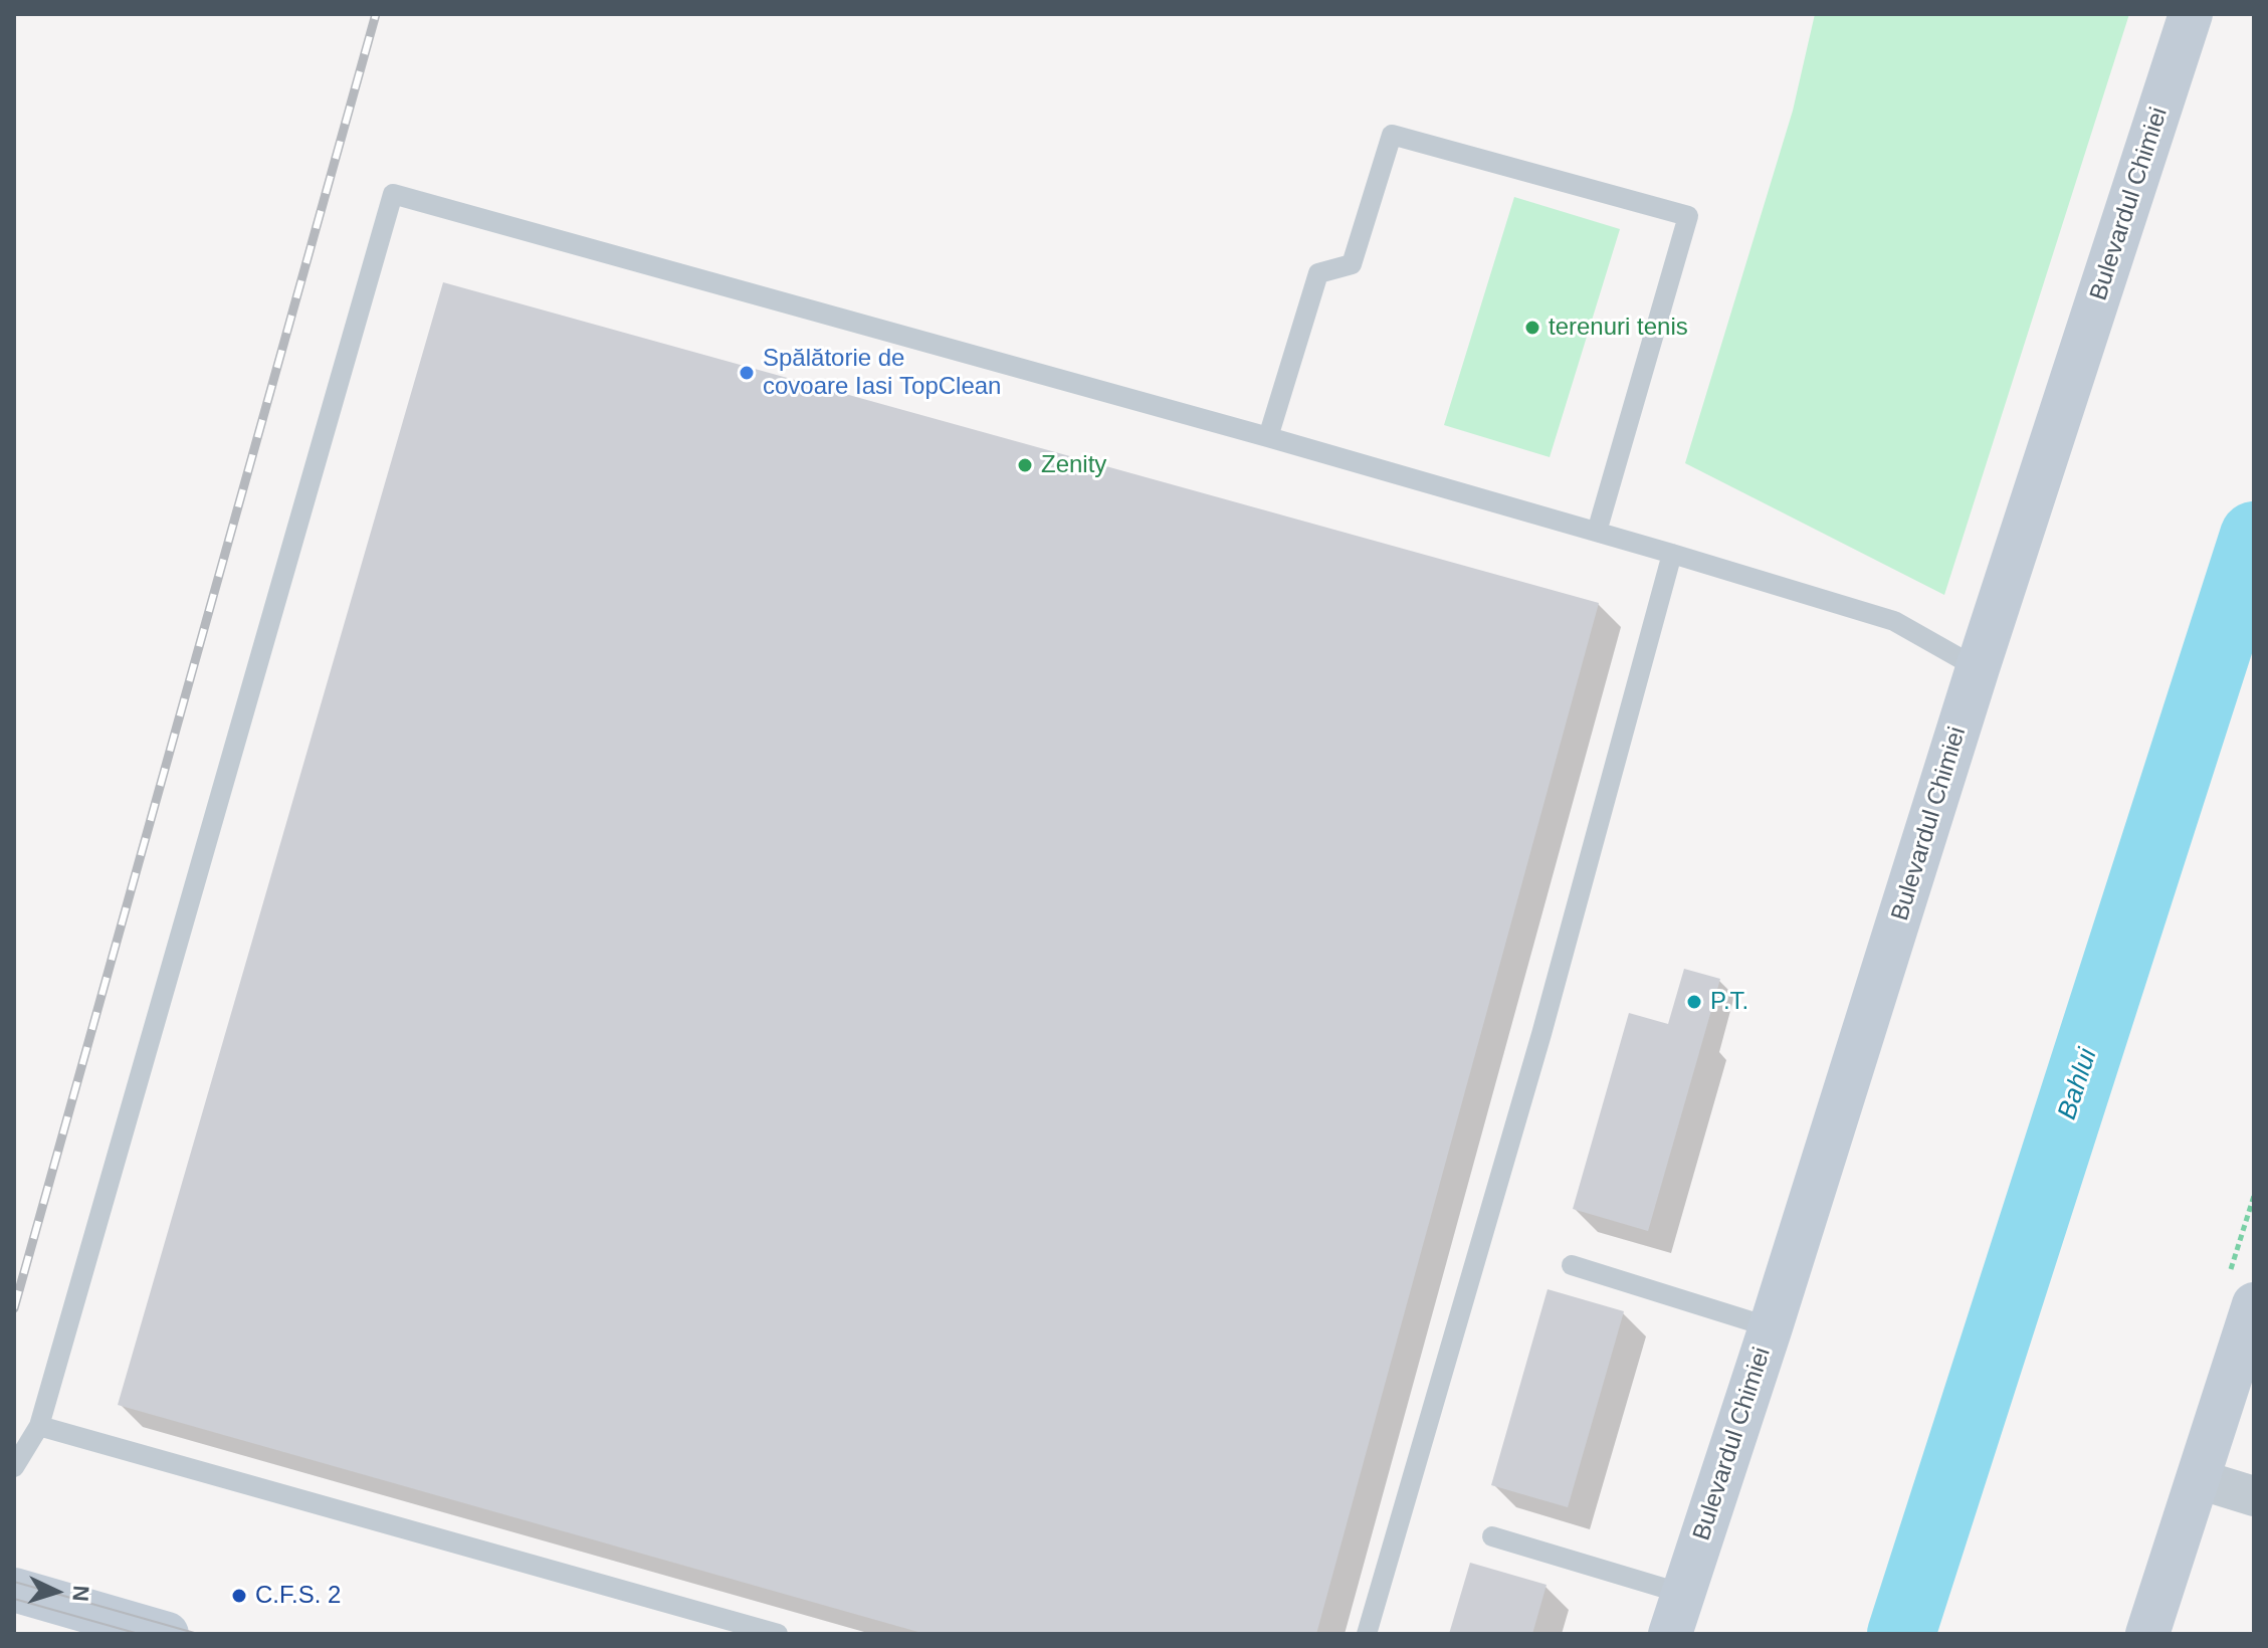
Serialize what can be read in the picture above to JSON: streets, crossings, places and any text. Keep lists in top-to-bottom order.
{
  "streets": {
    "main road": ["Bulevardul Chimiei"]
  },
  "water": ["Bahlui"],
  "places": [
    "terenuri tenis",
    "Spălătorie de covoare Iasi TopClean",
    "Zenity",
    "P.T.",
    "C.F.S. 2"
  ],
  "north": "right"
}
